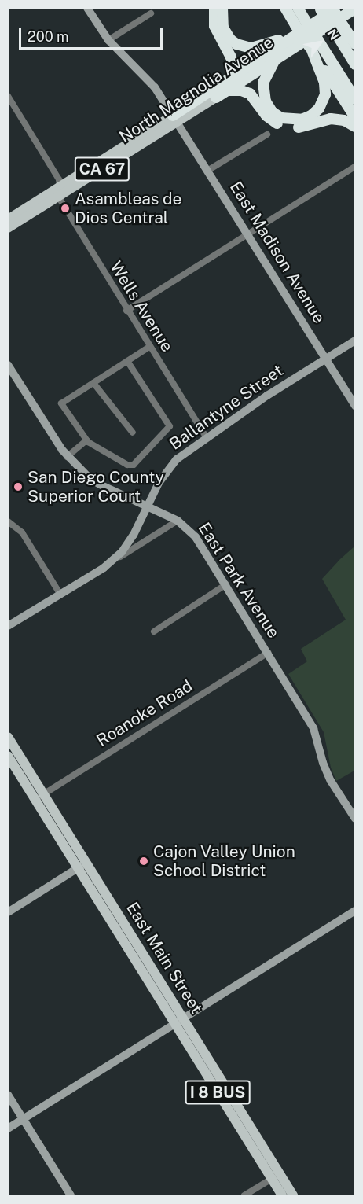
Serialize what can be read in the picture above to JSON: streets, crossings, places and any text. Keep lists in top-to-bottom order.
{
  "streets": {
    "highway": ["North Magnolia Avenue"],
    "main road": ["CA 67", "East Main Street", "I 8 BUS"],
    "street": [
      "East Madison Avenue",
      "Wells Avenue",
      "Ballantyne Street",
      "East Park Avenue",
      "Roanoke Road"
    ]
  },
  "crossings": [
    ["North Magnolia Avenue", "East Madison Avenue"],
    ["North Magnolia Avenue", "Wells Avenue"],
    ["East Madison Avenue", "Ballantyne Street"],
    ["Wells Avenue", "Ballantyne Street"],
    ["Ballantyne Street", "East Park Avenue"],
    ["East Park Avenue", "Roanoke Road"],
    ["Roanoke Road", "East Main Street"]
  ],
  "places": ["Asambleas de Dios Central", "San Diego County Superior Court", "Cajon Valley Union School District"],
  "scale_bar": "200 m",
  "north": "top right"
}
